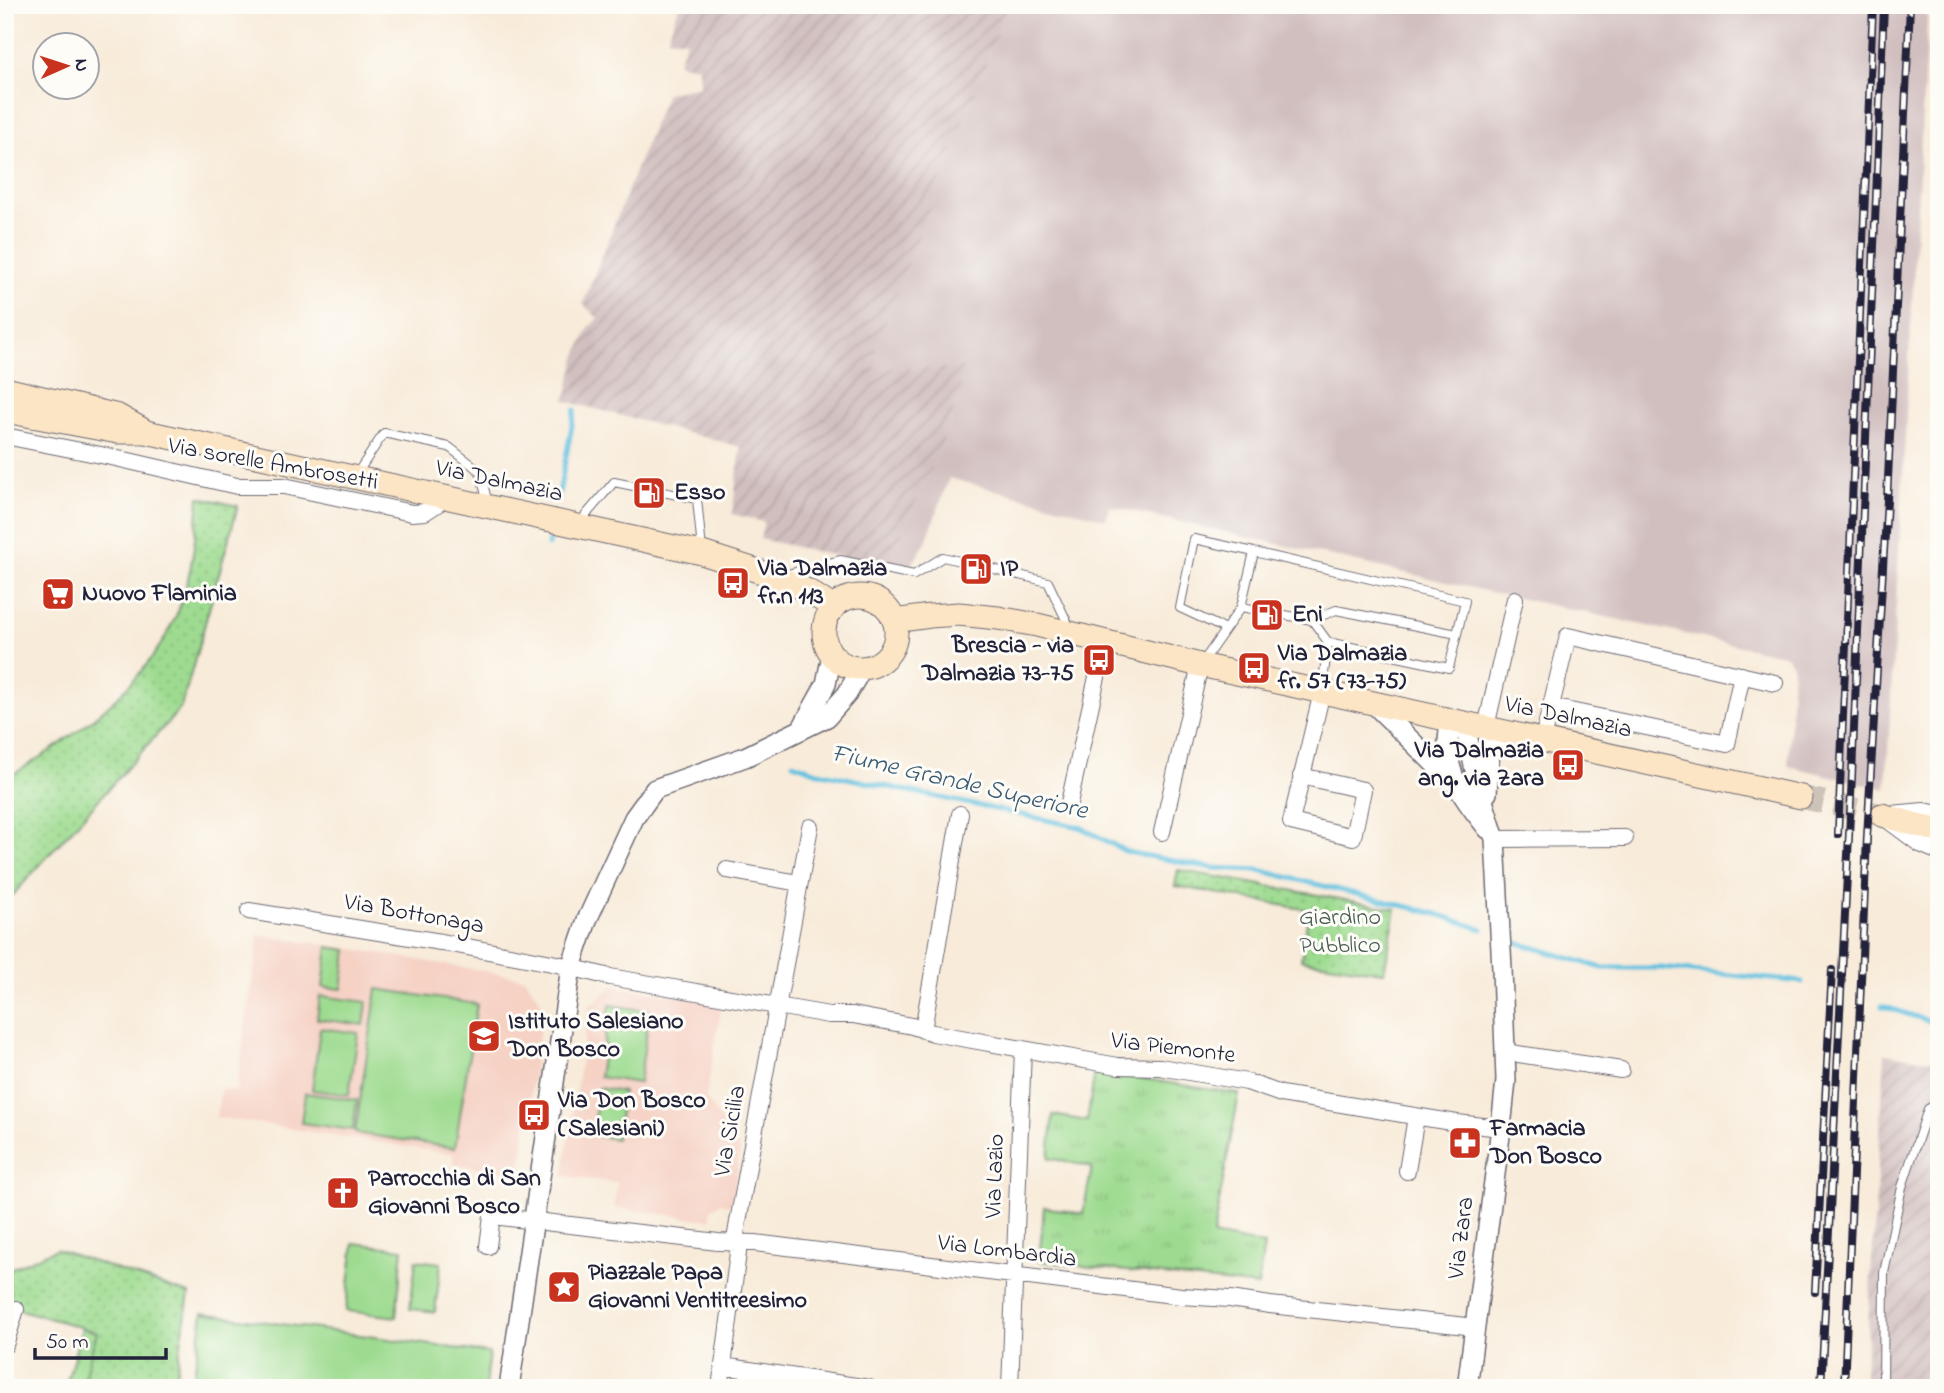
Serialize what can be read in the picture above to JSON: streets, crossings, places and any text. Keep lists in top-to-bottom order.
{
  "streets": {
    "main road": ["Via Dalmazia"],
    "street": [
      "Via sorelle Ambrosetti",
      "Via Bottonaga",
      "Via Piemonte",
      "Via Sicilia",
      "Via Lazio",
      "Via Zara",
      "Via Lombardia"
    ]
  },
  "crossings": [
    ["Via sorelle Ambrosetti", "Via Dalmazia"],
    ["Via Dalmazia", "Via Zara"],
    ["Via Bottonaga", "Via Piemonte"],
    ["Via Piemonte", "Via Sicilia"],
    ["Via Piemonte", "Via Lazio"],
    ["Via Piemonte", "Via Zara"],
    ["Via Sicilia", "Via Lombardia"],
    ["Via Lazio", "Via Lombardia"],
    ["Via Zara", "Via Lombardia"]
  ],
  "water": ["Fiume Grande Superiore"],
  "parks": ["Giardino Pubblico"],
  "places": {
    "fuel station": ["Esso", "IP", "Eni"],
    "bus stop": [
      "Via Dalmazia fr.n 113",
      "Brescia - via Dalmazia 73-75",
      "Via Dalmazia fr. 57 (73-75)",
      "Via Dalmazia ang. via Zara",
      "Via Don Bosco (Salesiani)"
    ],
    "supermarket": ["Nuovo Flaminia"],
    "school or university": ["Istituto Salesiano Don Bosco"],
    "pharmacy": ["Farmacia Don Bosco"],
    "church": ["Parrocchia di San Giovanni Bosco"],
    "place": ["Piazzale Papa Giovanni Ventitreesimo"]
  },
  "scale_bar": "50 m",
  "north": "right"
}
